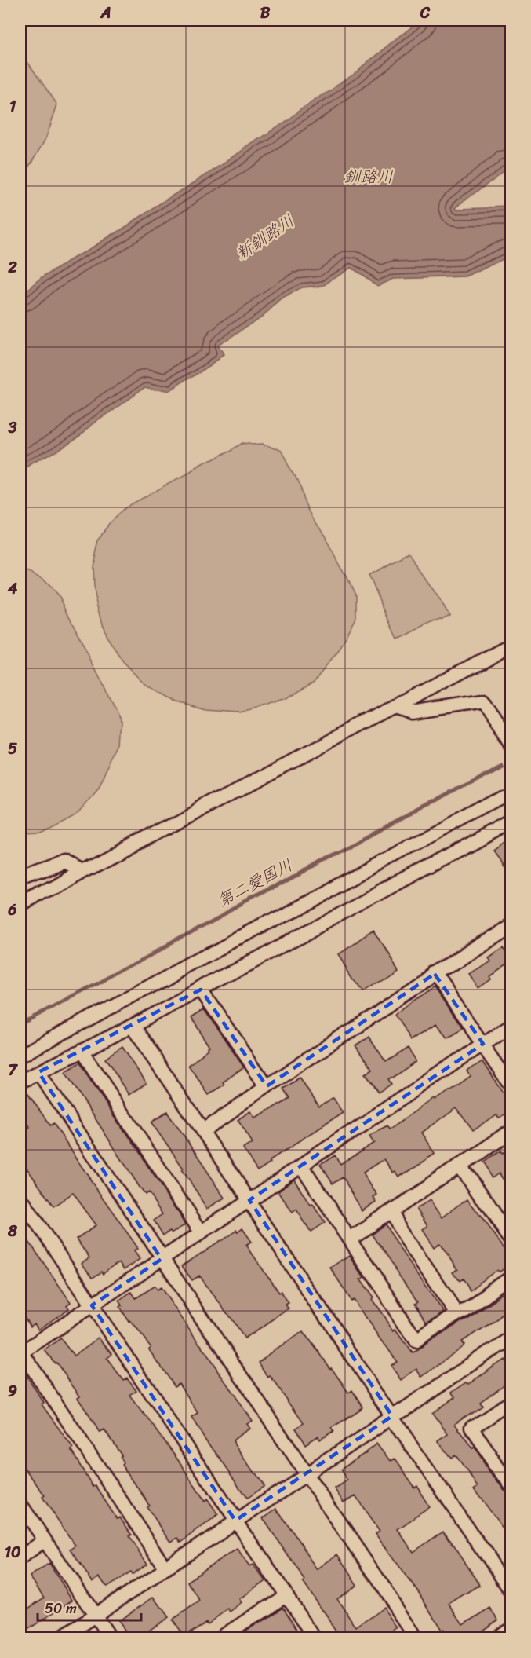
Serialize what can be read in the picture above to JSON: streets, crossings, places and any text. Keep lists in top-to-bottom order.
{
  "water": ["釧路川", "新釧路川", "第二愛国川"],
  "scale_bar": "50 m",
  "grid": {
    "columns": ["A", "B", "C"],
    "rows": [
      "1",
      "2",
      "3",
      "4",
      "5",
      "6",
      "7",
      "8",
      "9",
      "10"
    ]
  }
}
